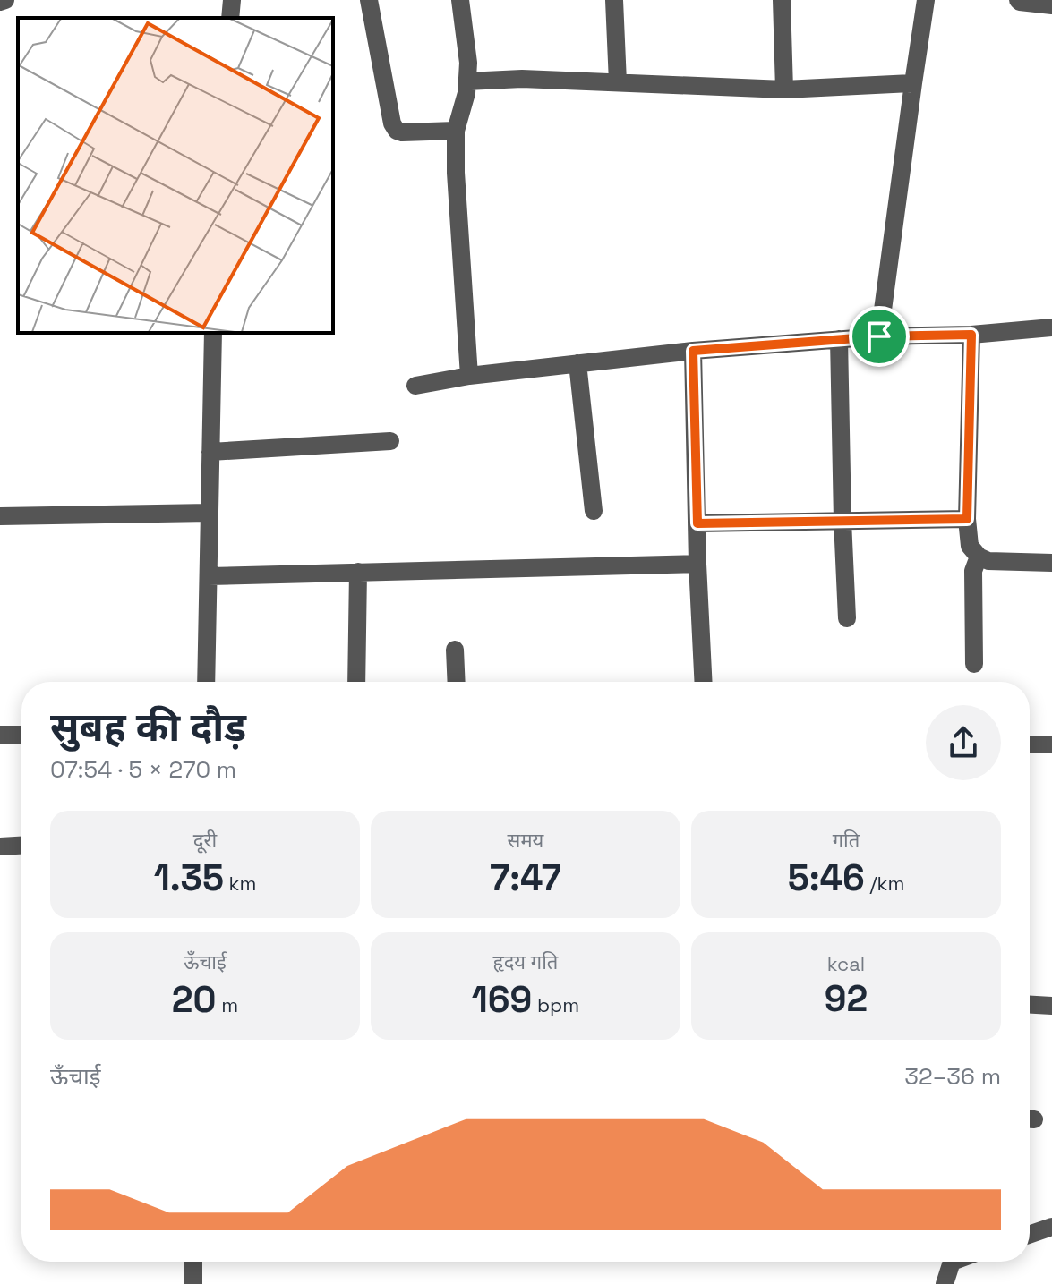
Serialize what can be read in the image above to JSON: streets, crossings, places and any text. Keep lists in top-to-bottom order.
{
  "page": {
    "heading": ["सुबह की दौड़", "07:54 · 5 × 270 m"],
    "stats": [
      ["दूरी", "1.35 km"],
      ["समय", "7:47"],
      ["गति", "5:46 /km"],
      ["ऊँचाई", "20 m"],
      ["हृदय गति", "169 bpm"],
      ["kcal", "92"]
    ],
    "chart": ["ऊँचाई", "32–36 m"]
  }
}
